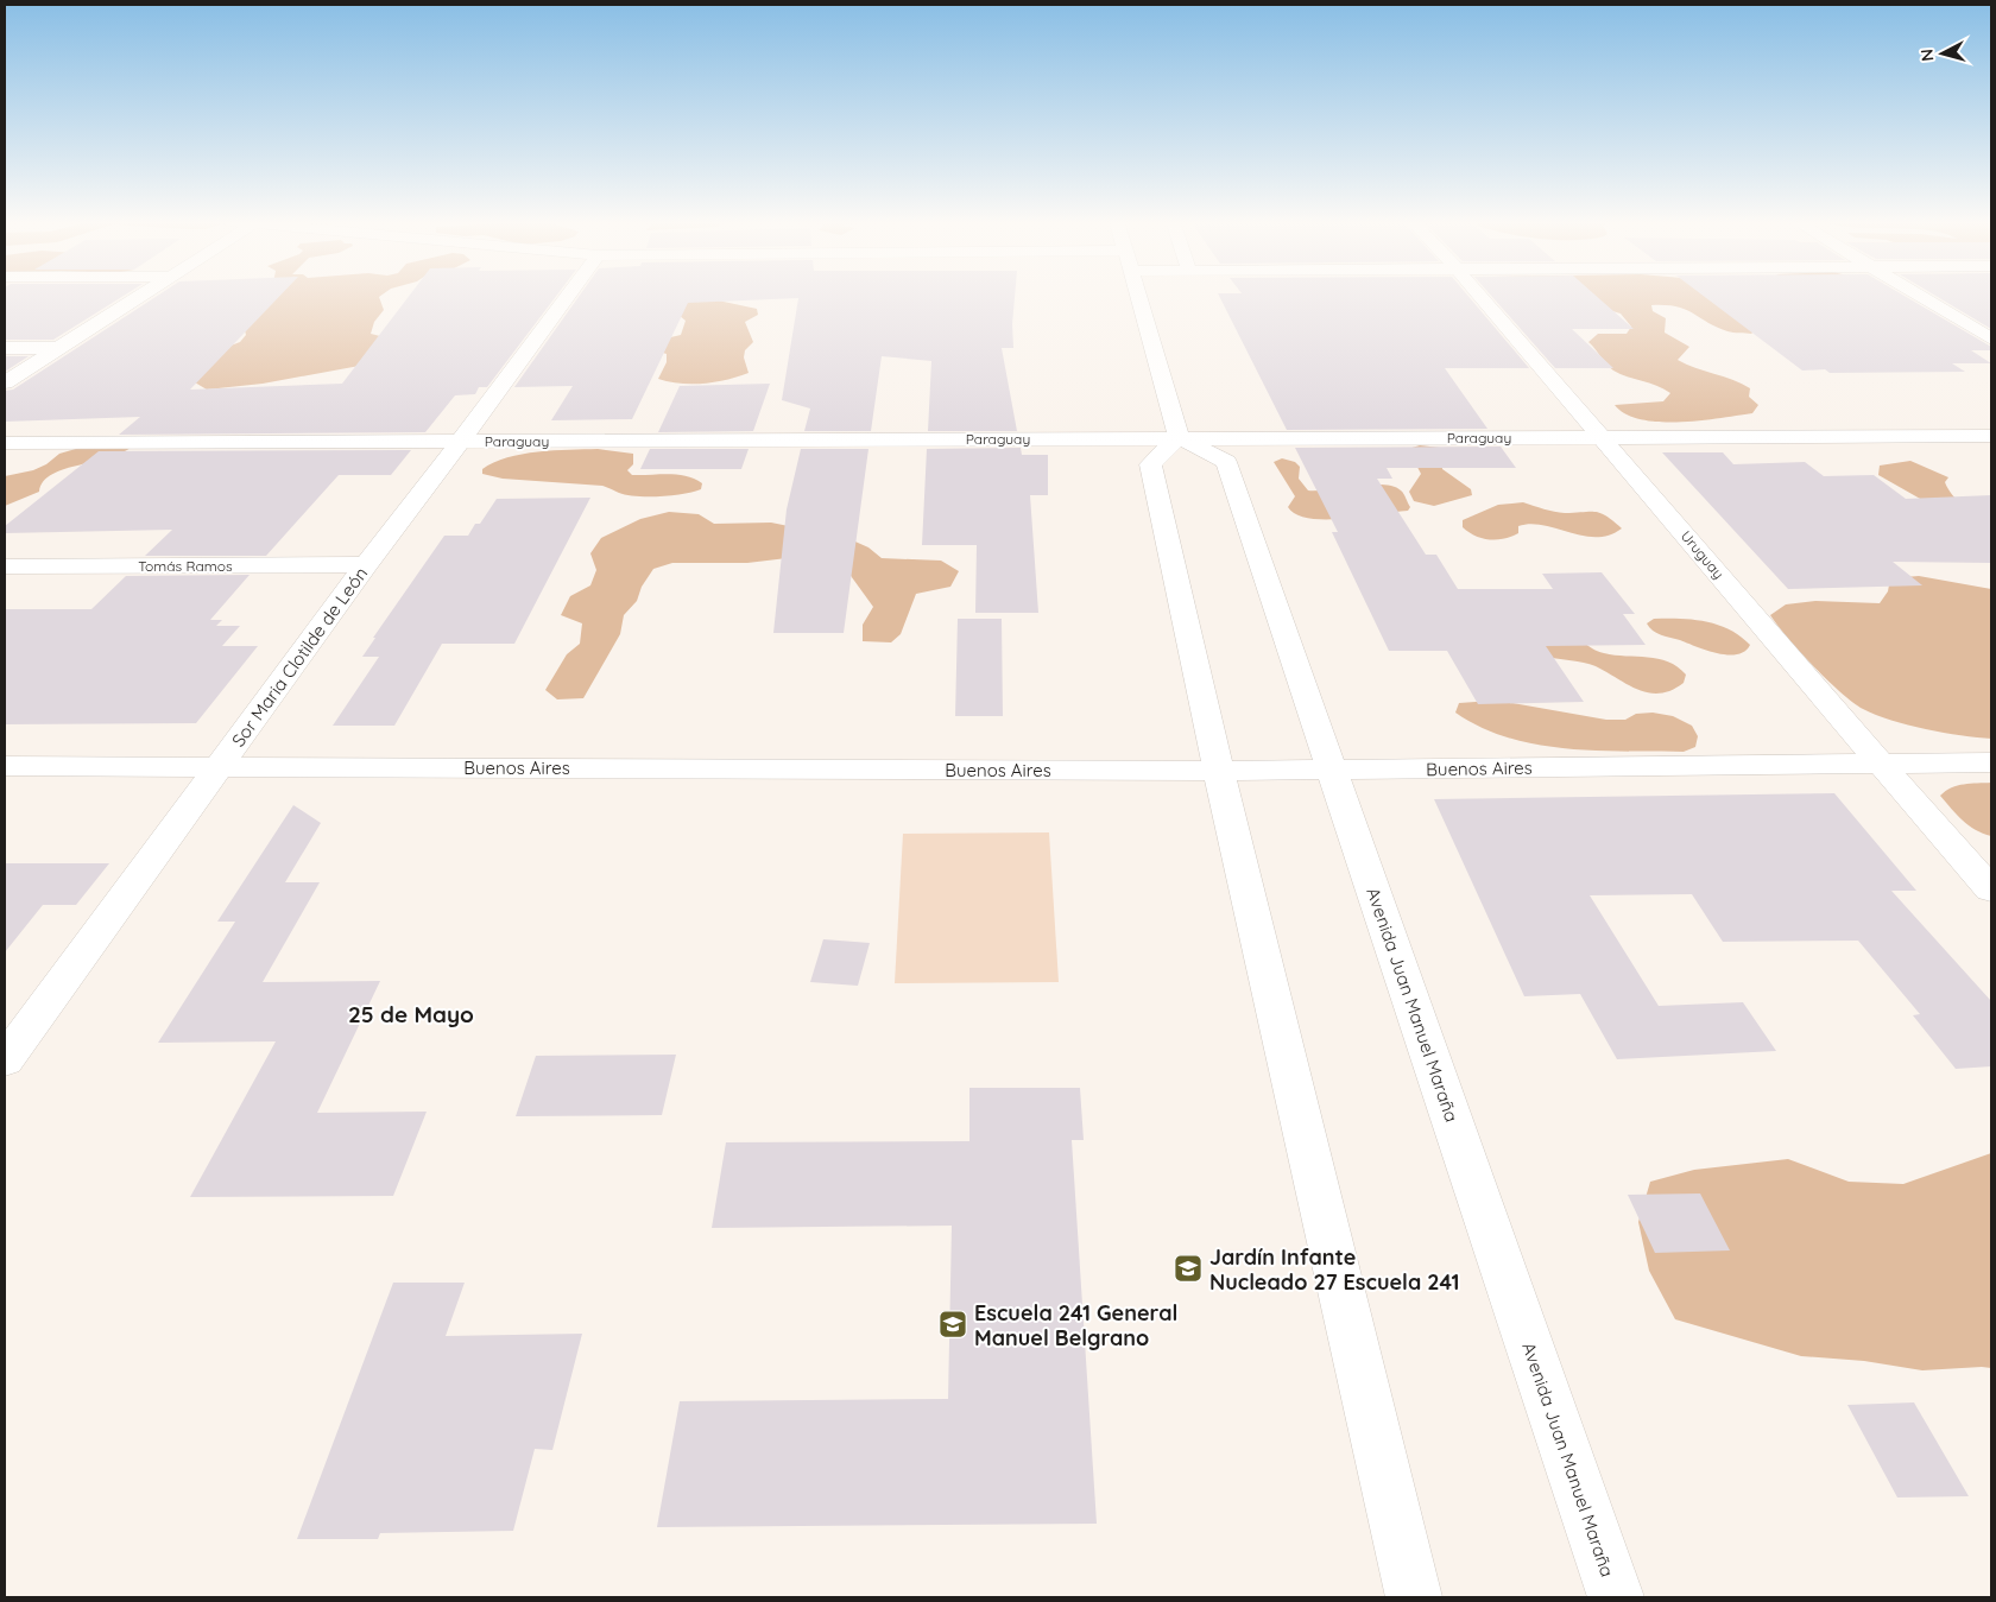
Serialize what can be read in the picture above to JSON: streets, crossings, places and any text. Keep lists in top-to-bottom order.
{
  "streets": {
    "street": [
      "Paraguay",
      "Uruguay",
      "Tomás Ramos",
      "Sor Maria Clotilde de León",
      "Buenos Aires",
      "Avenida Juan Manuel Maraña"
    ]
  },
  "crossings": [
    ["Paraguay", "Uruguay"],
    ["Paraguay", "Sor Maria Clotilde de León"],
    ["Paraguay", "Avenida Juan Manuel Maraña"],
    ["Uruguay", "Buenos Aires"],
    ["Tomás Ramos", "Sor Maria Clotilde de León"],
    ["Sor Maria Clotilde de León", "Buenos Aires"],
    ["Buenos Aires", "Avenida Juan Manuel Maraña"]
  ],
  "districts": ["25 de Mayo"],
  "places": {
    "school or university": ["Jardín Infante Nucleado 27 Escuela 241", "Escuela 241 General Manuel Belgrano"]
  },
  "north": "left"
}
